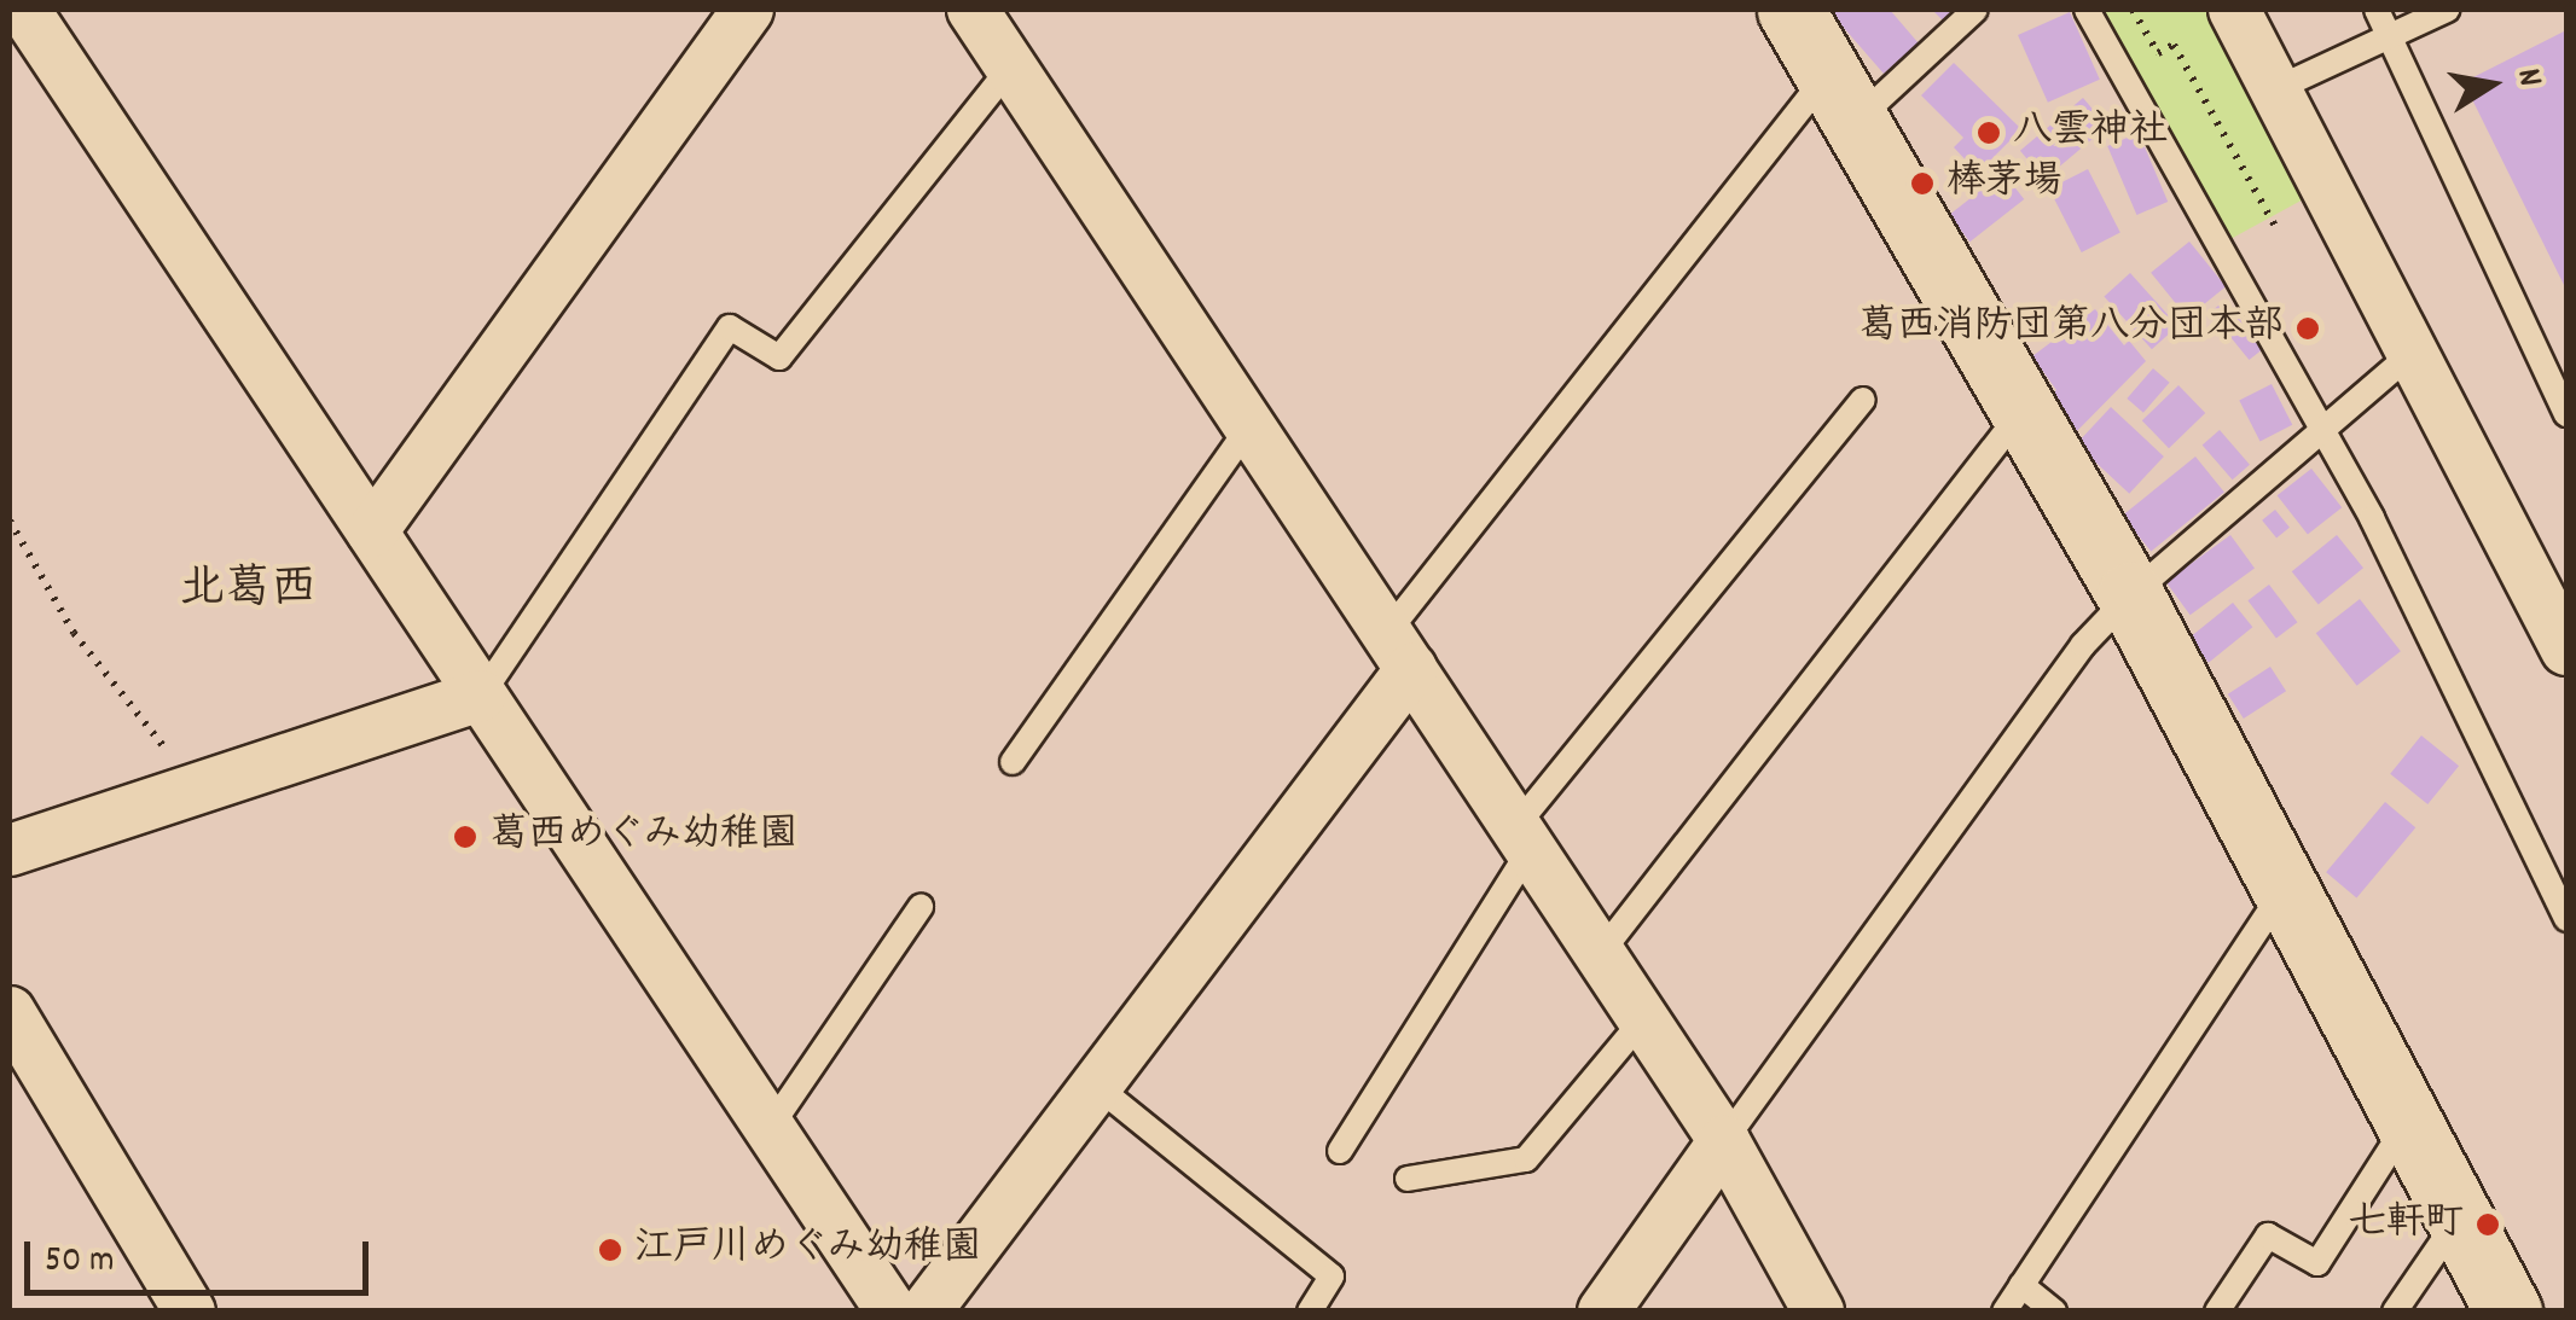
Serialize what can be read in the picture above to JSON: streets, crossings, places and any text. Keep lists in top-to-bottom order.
{
  "districts": ["北葛西"],
  "places": [
    "八雲神社",
    "棒茅場",
    "葛西消防団第八分団本部",
    "葛西めぐみ幼稚園",
    "七軒町",
    "江戸川めぐみ幼稚園"
  ],
  "scale_bar": "50 m",
  "north": "right"
}
